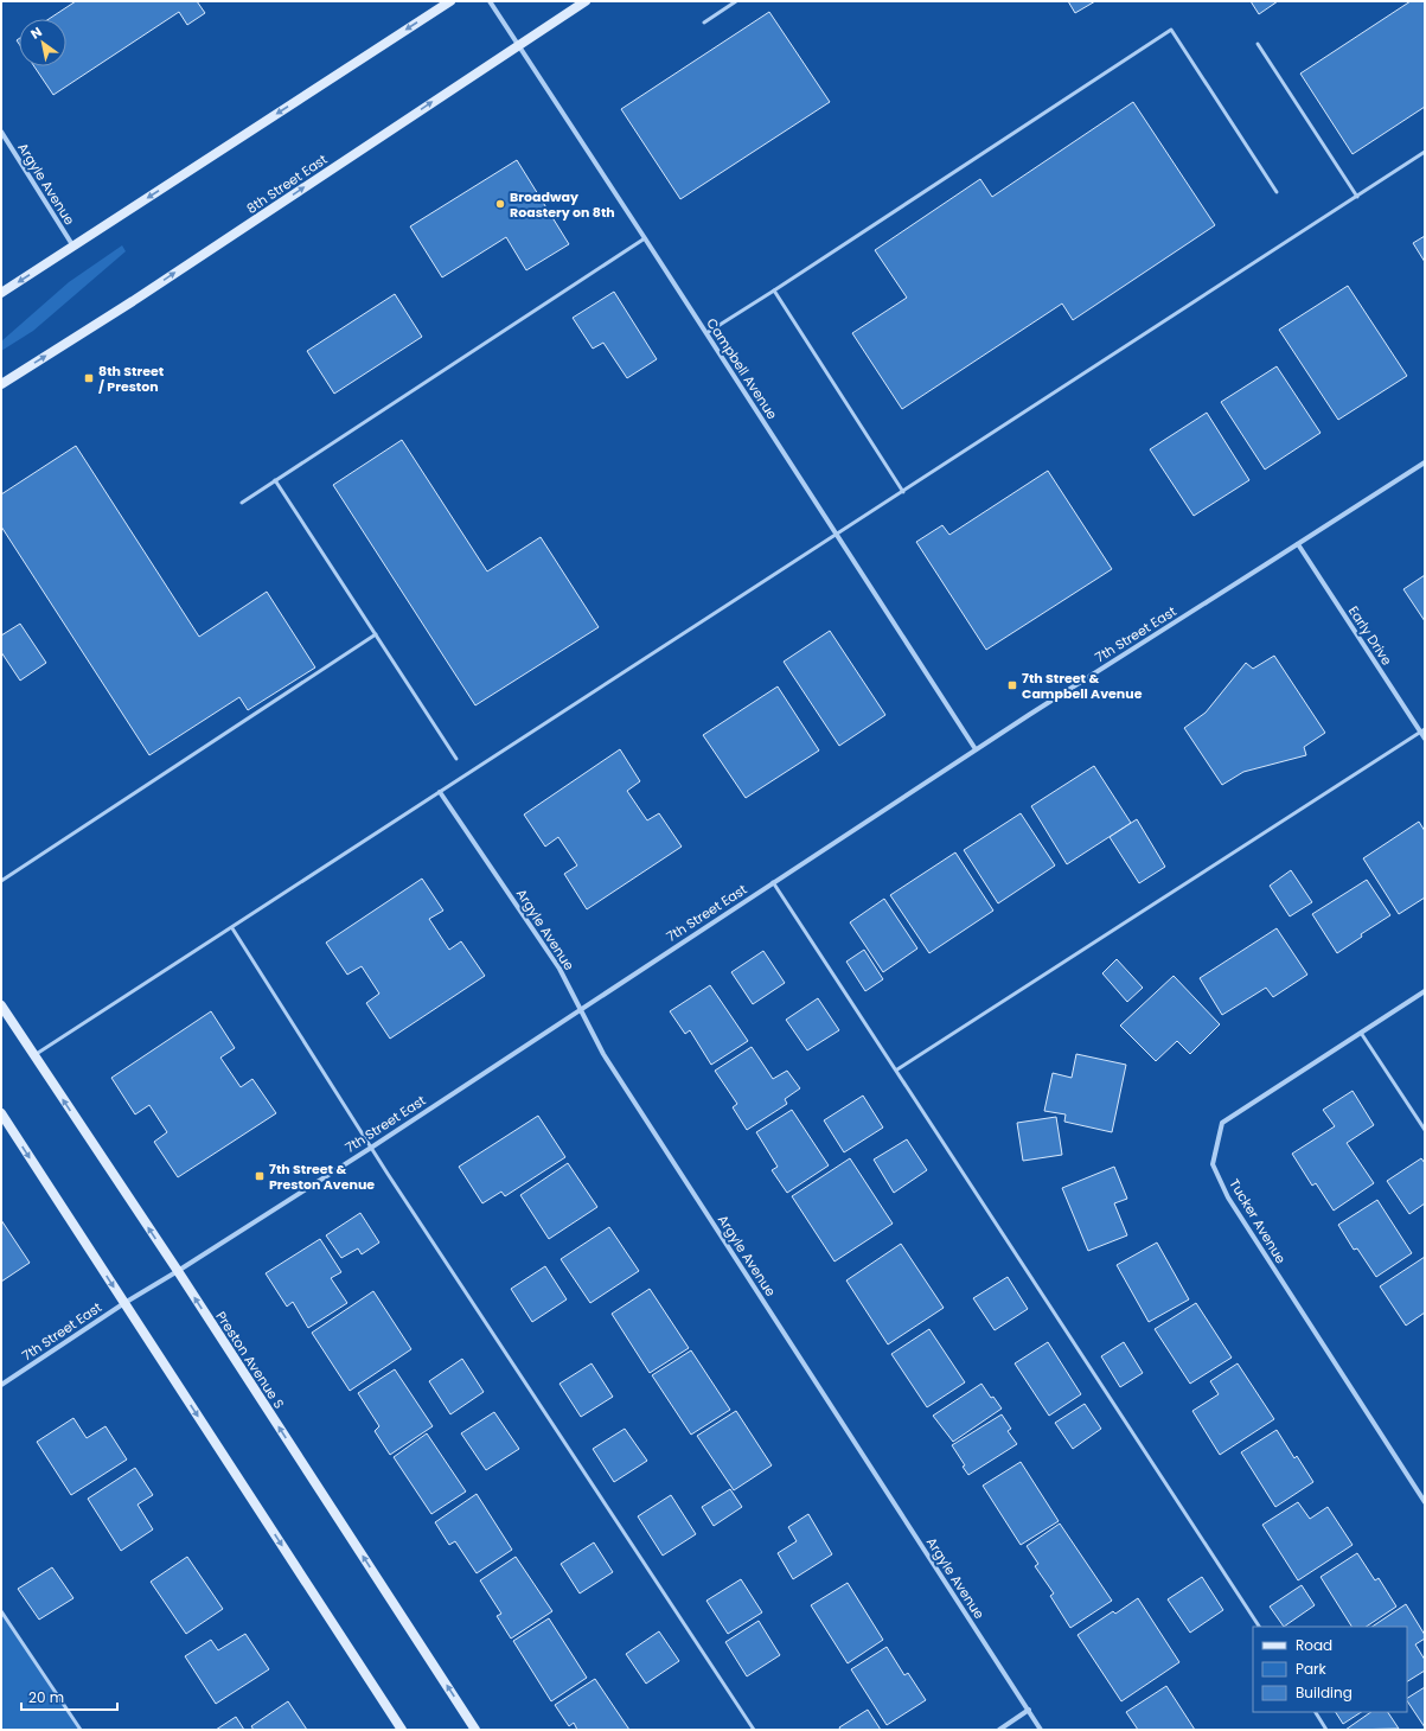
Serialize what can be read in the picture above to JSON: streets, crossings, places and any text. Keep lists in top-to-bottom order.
{
  "streets": {
    "main road": ["8th Street East", "Preston Avenue S"],
    "street": [
      "Argyle Avenue",
      "Campbell Avenue",
      "7th Street East",
      "Early Drive",
      "Tucker Avenue"
    ]
  },
  "crossings": [
    ["Argyle Avenue", "7th Street East"],
    ["8th Street East", "Campbell Avenue"],
    ["Campbell Avenue", "7th Street East"],
    ["7th Street East", "Early Drive"],
    ["7th Street East", "Preston Avenue S"]
  ],
  "places": {
    "other": ["Broadway Roastery on 8th"],
    "transit": ["8th Street / Preston", "7th Street & Campbell Avenue", "7th Street & Preston Avenue"]
  },
  "legend": ["Road", "Park", "Building"],
  "scale_bar": "20 m",
  "north": "top left"
}
